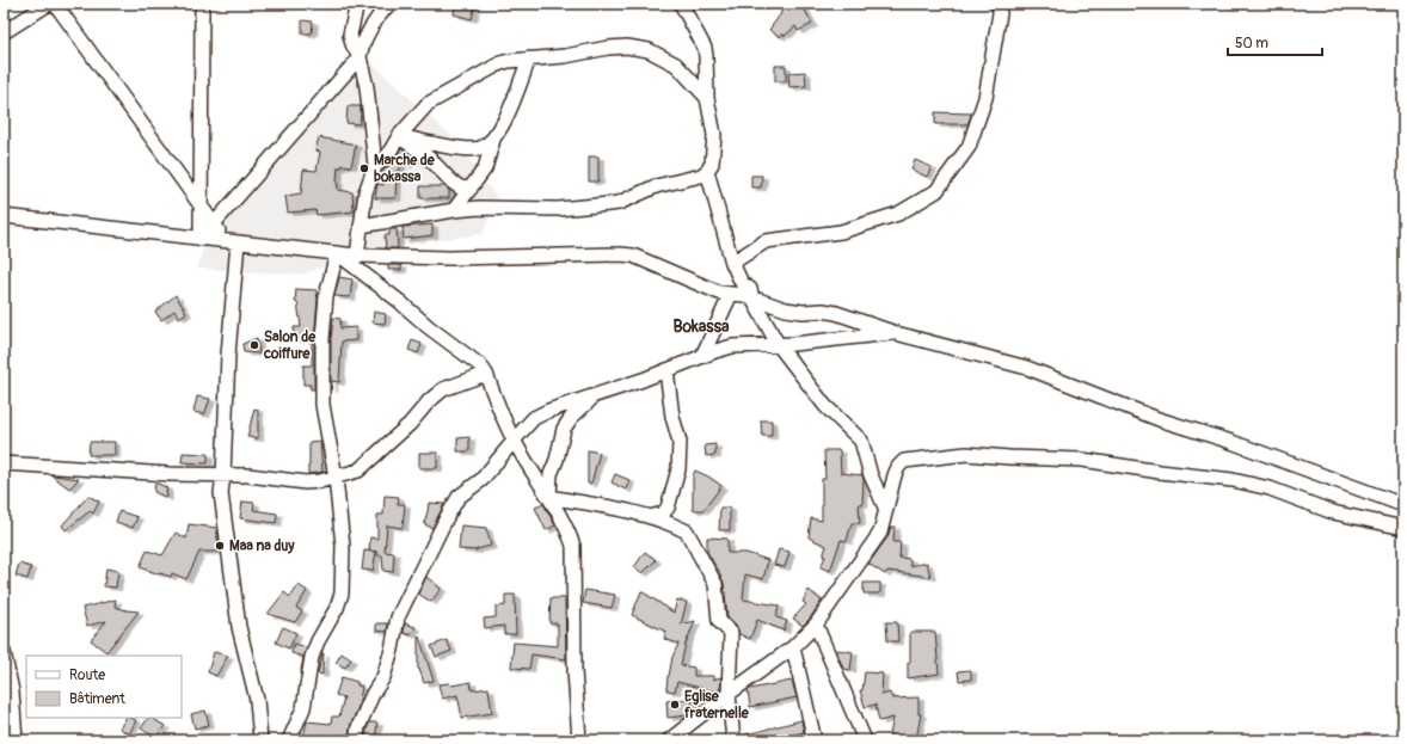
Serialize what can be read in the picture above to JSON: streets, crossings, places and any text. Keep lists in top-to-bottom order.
{
  "districts": ["Bokassa"],
  "places": [
    "Marche de bokassa",
    "Salon de coiffure",
    "Maa na duy",
    "Eglise fraternelle"
  ],
  "legend": ["Route", "Bâtiment"],
  "scale_bar": "50 m"
}
